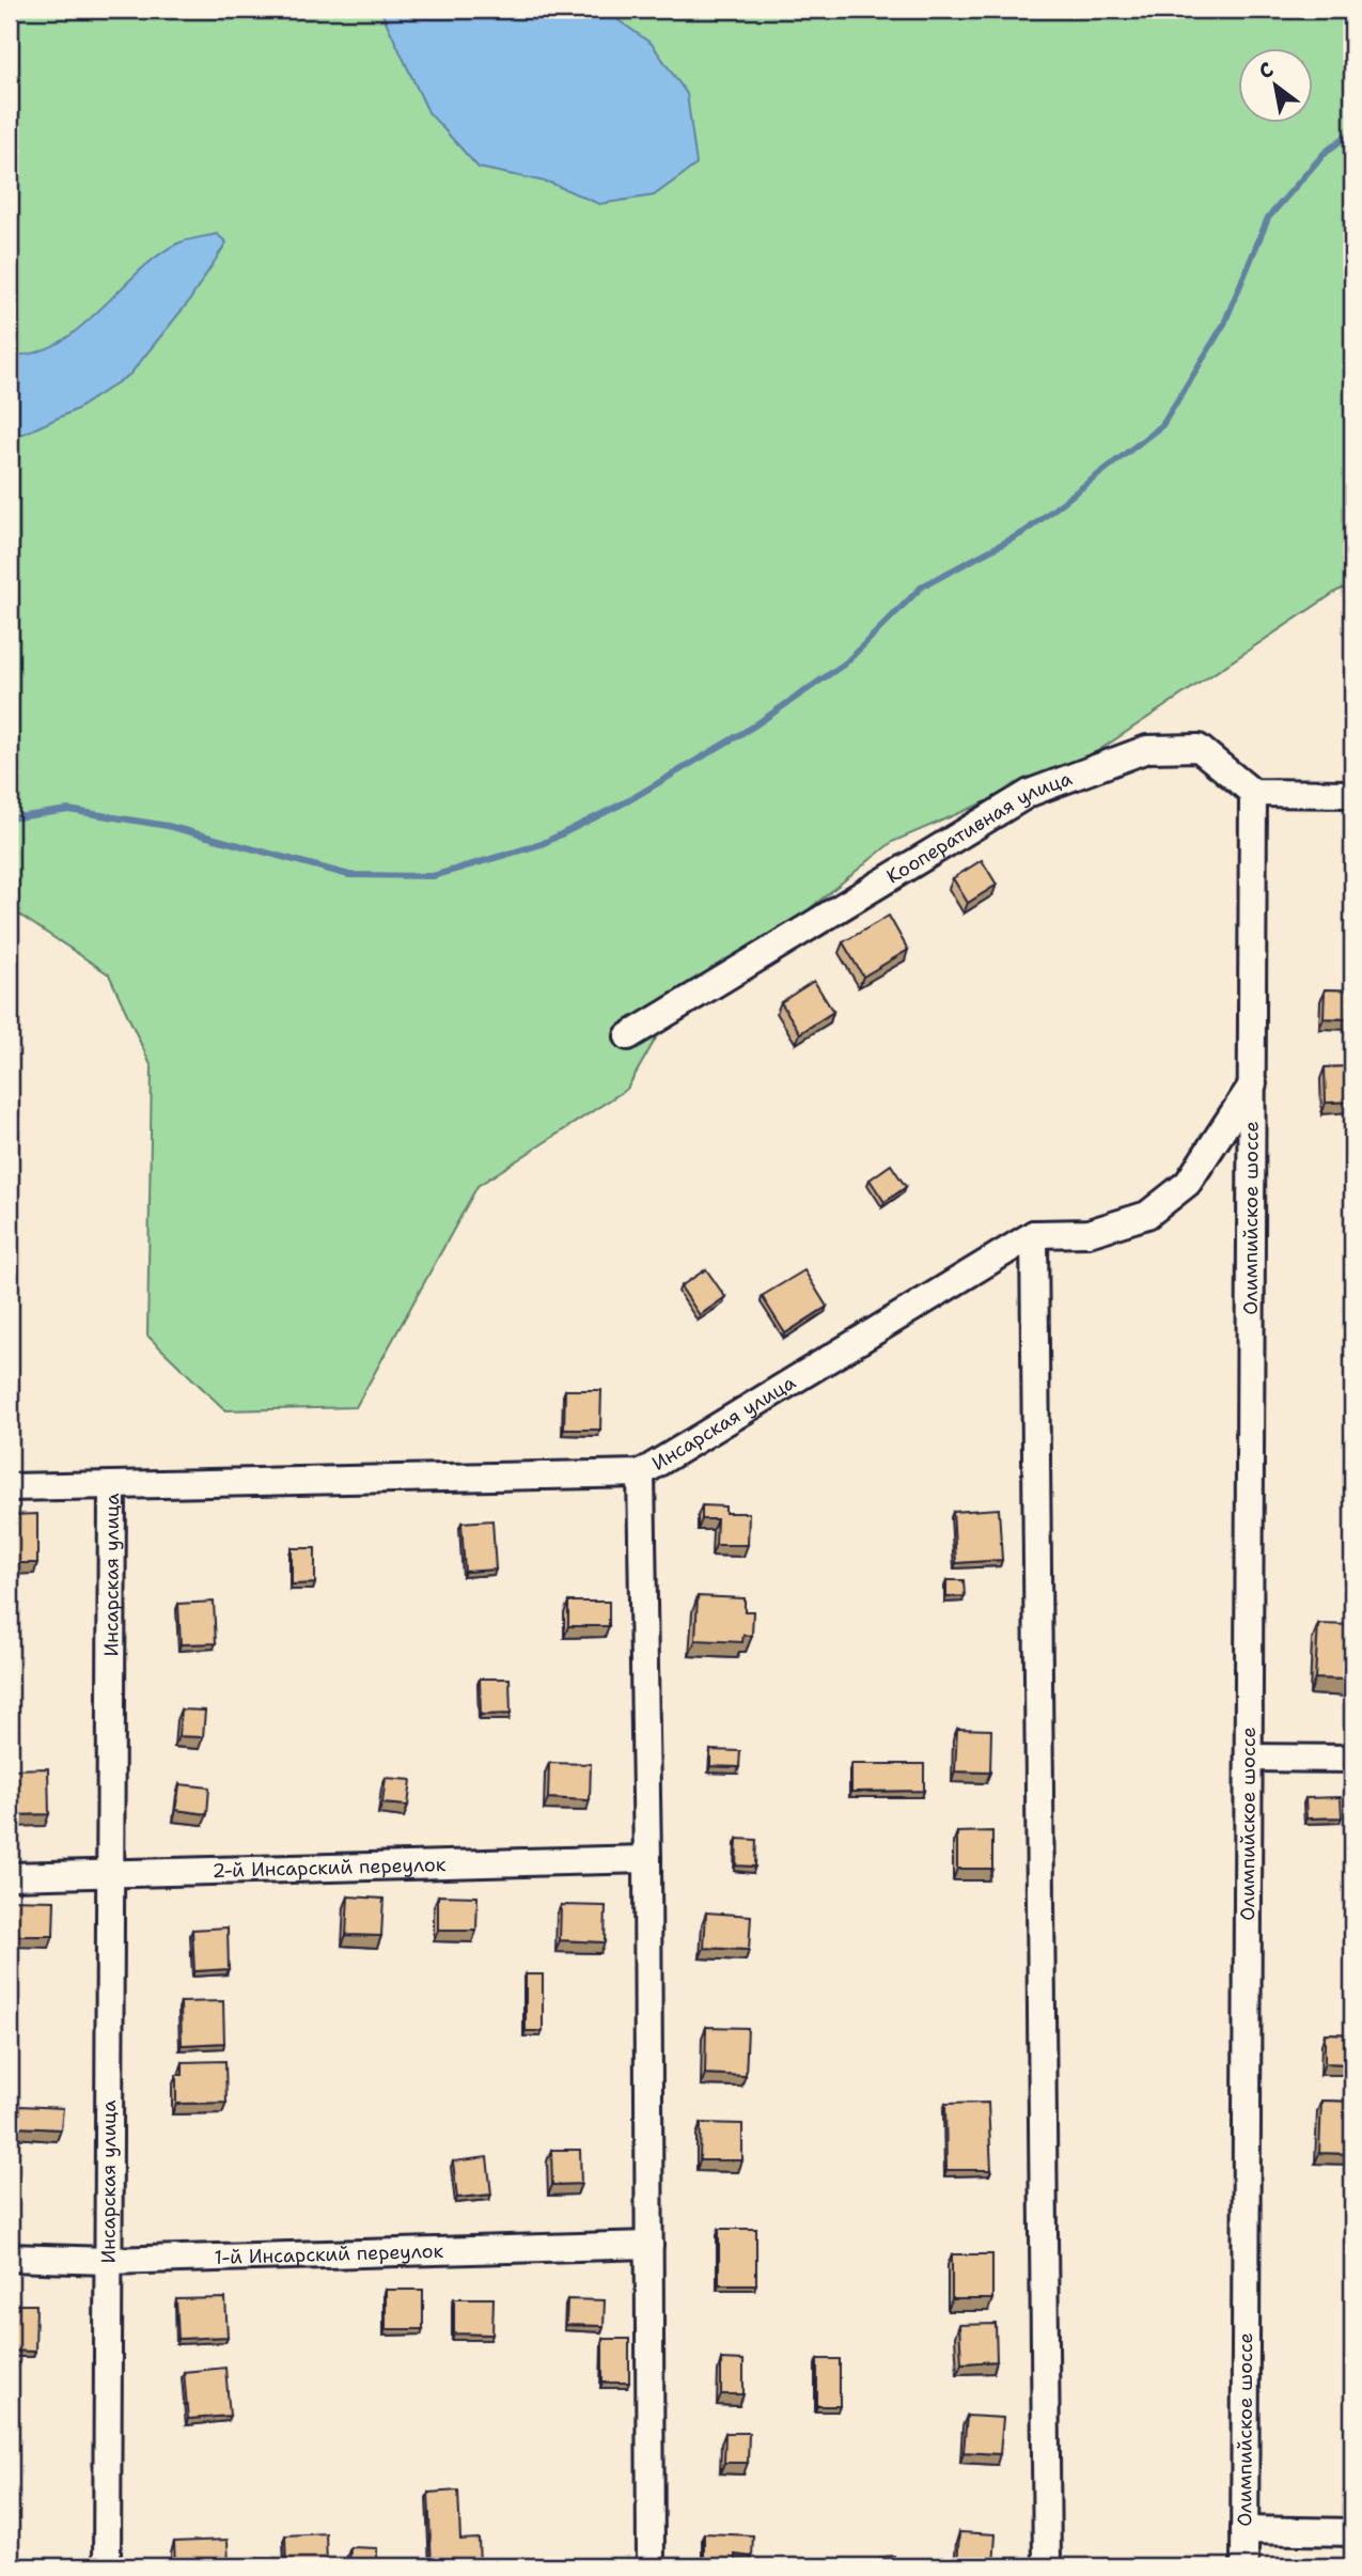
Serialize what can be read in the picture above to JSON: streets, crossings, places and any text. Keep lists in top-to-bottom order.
{
  "streets": {
    "street": [
      "Кооперативная улица",
      "Олимпийское шоссе",
      "Инсарская улица",
      "2-й Инсарский переулок",
      "1-й Инсарский переулок"
    ]
  },
  "crossings": [
    ["Кооперативная улица", "Олимпийское шоссе"],
    ["Инсарская улица", "2-й Инсарский переулок"],
    ["Инсарская улица", "1-й Инсарский переулок"]
  ],
  "north": "top left"
}
